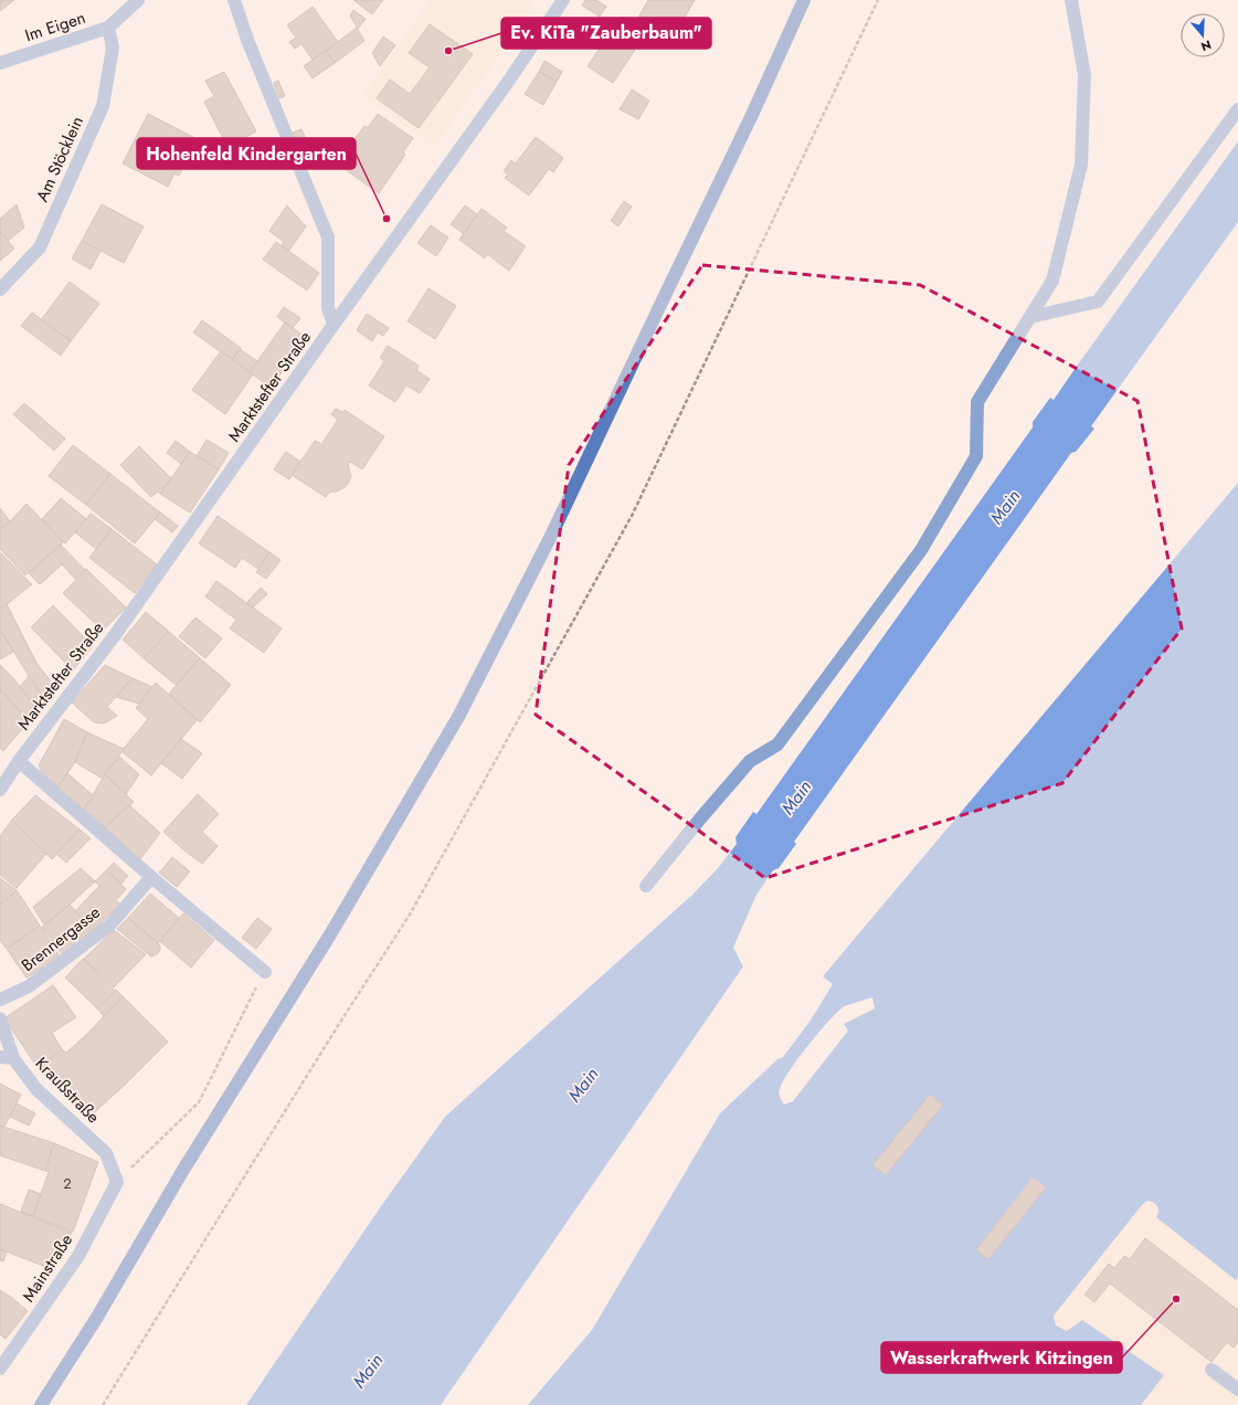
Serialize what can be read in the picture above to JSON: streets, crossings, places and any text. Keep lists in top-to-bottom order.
{
  "streets": {
    "street": [
      "Im Eigen",
      "Am Stöcklein",
      "Marktstefter Straße",
      "Brennergasse",
      "Kraußstraße",
      "Mainstraße"
    ]
  },
  "crossings": [
    ["Im Eigen", "Am Stöcklein"],
    ["Kraußstraße", "Mainstraße"]
  ],
  "water": ["Main"],
  "places": ["Ev. KiTa \"Zauberbaum\"", "Hohenfeld Kindergarten", "Wasserkraftwerk Kitzingen"],
  "house_numbers": ["2"],
  "north": "bottom"
}
